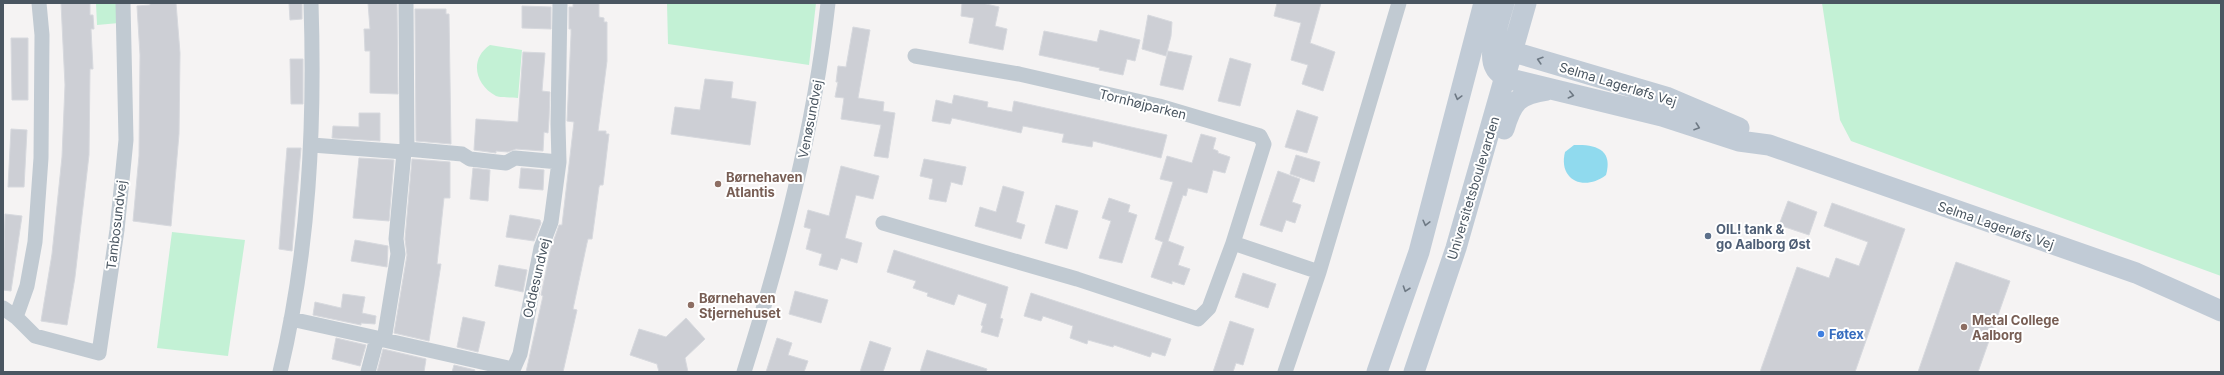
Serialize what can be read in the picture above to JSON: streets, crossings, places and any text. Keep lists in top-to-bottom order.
{
  "streets": {
    "main road": ["Selma Lagerløfs Vej", "Universitetsboulevarden"],
    "street": [
      "Tornhøjparken",
      "Venøsundvej",
      "Tambosundvej",
      "Oddesundvej"
    ]
  },
  "crossings": [
    ["Selma Lagerløfs Vej", "Universitetsboulevarden"]
  ],
  "places": [
    "Børnehaven Atlantis",
    "OIL! tank & go Aalborg Øst",
    "Børnehaven Stjernehuset",
    "Metal College Aalborg",
    "Føtex"
  ]
}
